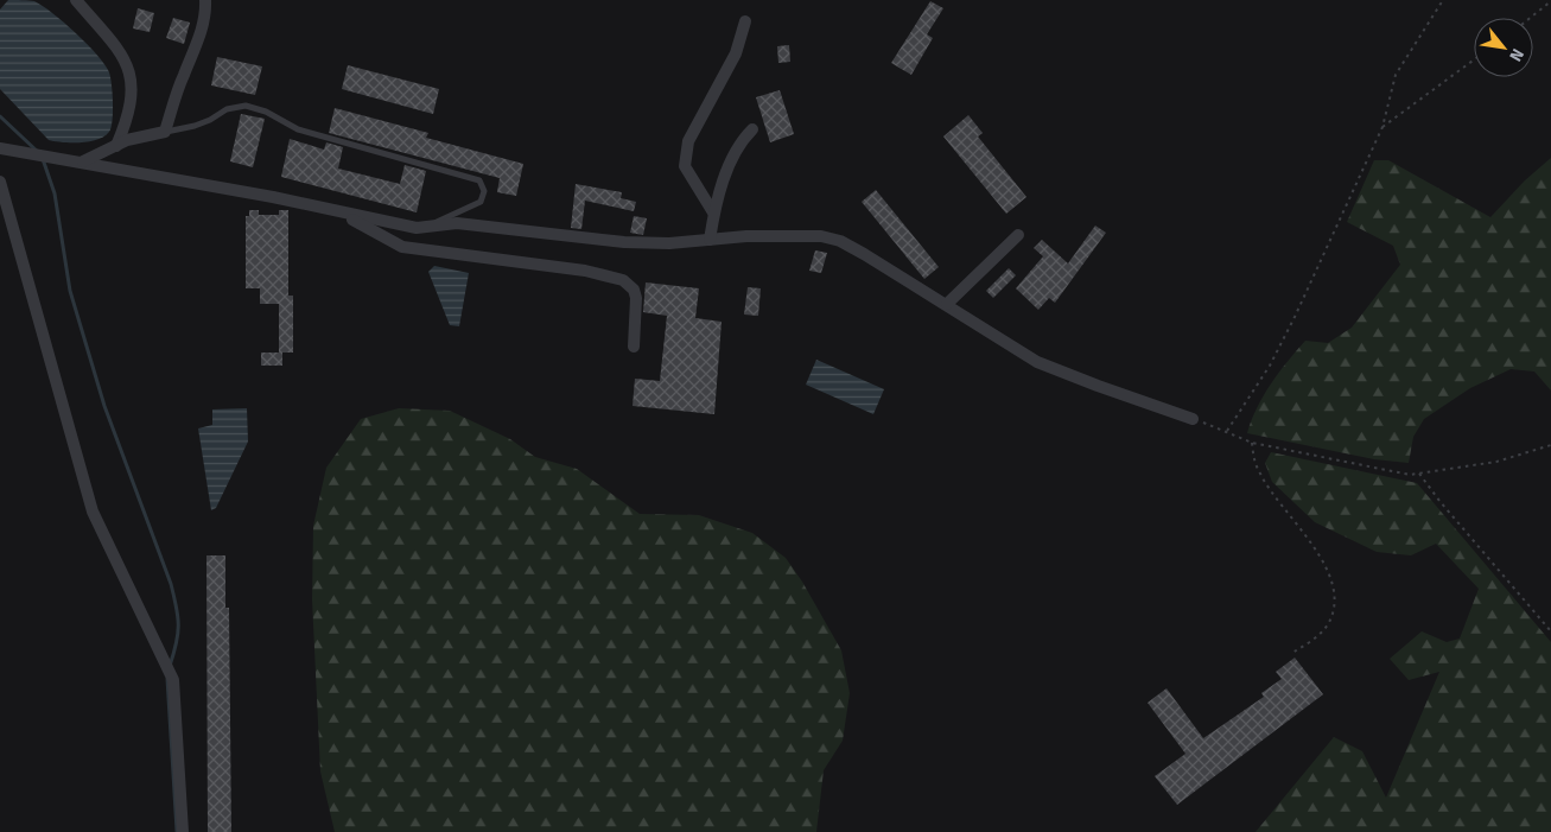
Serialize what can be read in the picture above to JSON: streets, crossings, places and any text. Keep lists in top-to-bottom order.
{
  "north": "bottom right"
}
